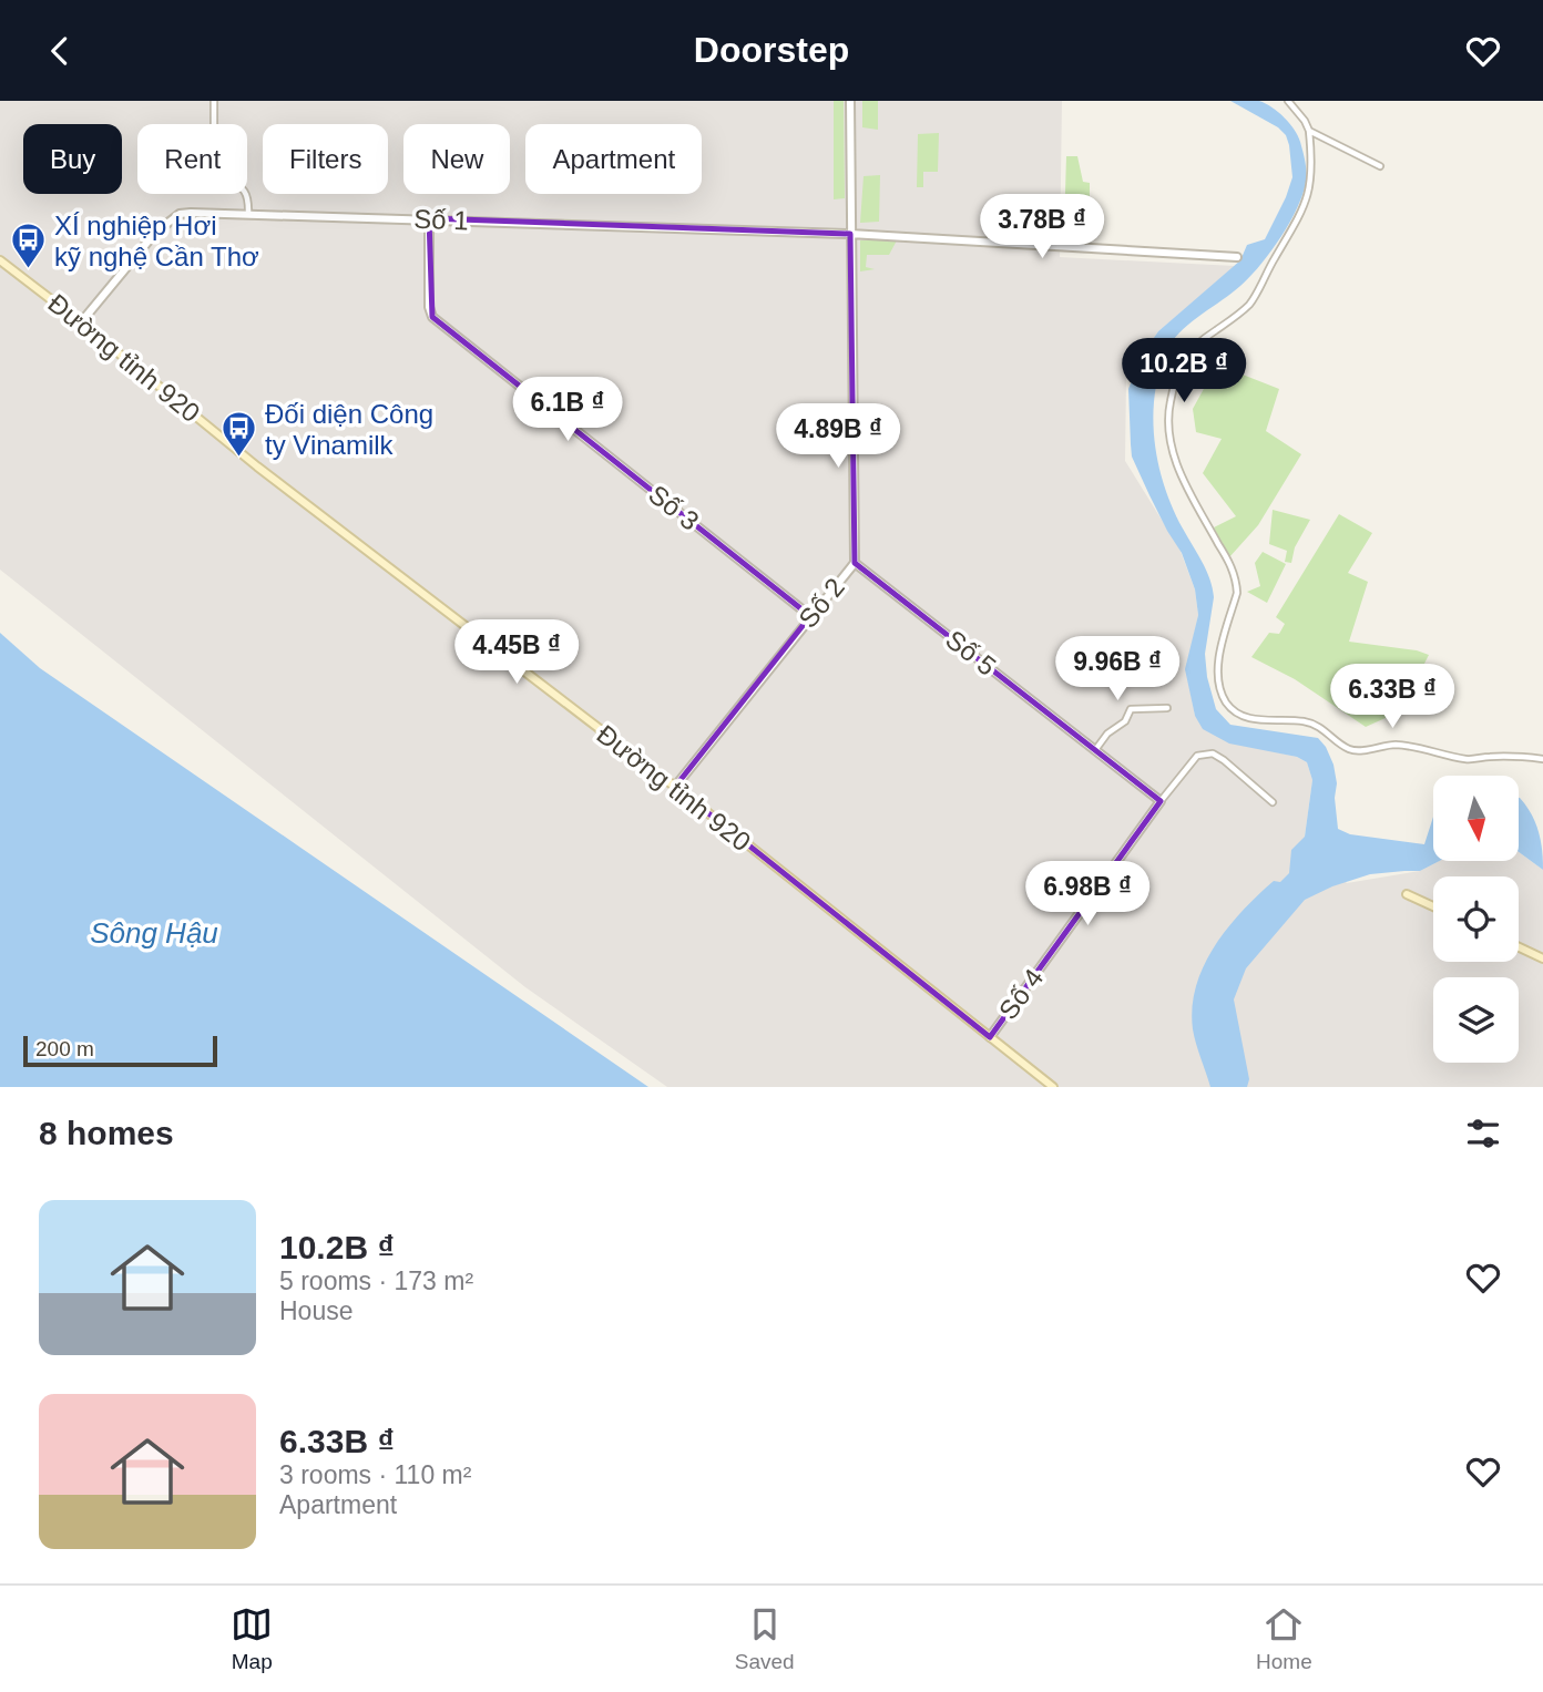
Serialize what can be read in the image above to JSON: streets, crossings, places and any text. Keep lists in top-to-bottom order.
{
  "streets": {
    "main road": ["Đường tỉnh 920"],
    "street": [
      "Số 1",
      "Số 3",
      "Số 2",
      "Số 5",
      "Số 4"
    ]
  },
  "crossings": [
    ["Số 1", "Đường tỉnh 920"],
    ["Số 1", "Số 3"],
    ["Số 1", "Số 2"],
    ["Đường tỉnh 920", "Số 2"],
    ["Đường tỉnh 920", "Số 4"],
    ["Số 3", "Số 2"],
    ["Số 2", "Số 5"],
    ["Số 5", "Số 4"]
  ],
  "water": ["Sông Hậu"],
  "places": {
    "bus stop": ["XÍ nghiệp Hơi kỹ nghệ Cần Thơ", "Đối diện Công ty Vinamilk"]
  },
  "scale_bar": "200 m",
  "north": "bottom",
  "page": {
    "header": "Doorstep",
    "chip": [
      "Buy",
      "Rent",
      "Filters",
      "New",
      "Apartment"
    ],
    "price": [
      "3.78B ₫",
      "10.2B ₫",
      "6.1B ₫",
      "4.89B ₫",
      "4.45B ₫",
      "9.96B ₫",
      "6.33B ₫",
      "6.98B ₫"
    ],
    "scale": "200 m",
    "heading": "8 homes",
    "list": [
      {
        "name": "10.2B ₫",
        "note": "5 rooms · 173 m² · House"
      },
      {
        "name": "6.33B ₫",
        "note": "3 rooms · 110 m² · Apartment"
      }
    ],
    "tabs": ["Map", "Saved", "Home"]
  }
}
